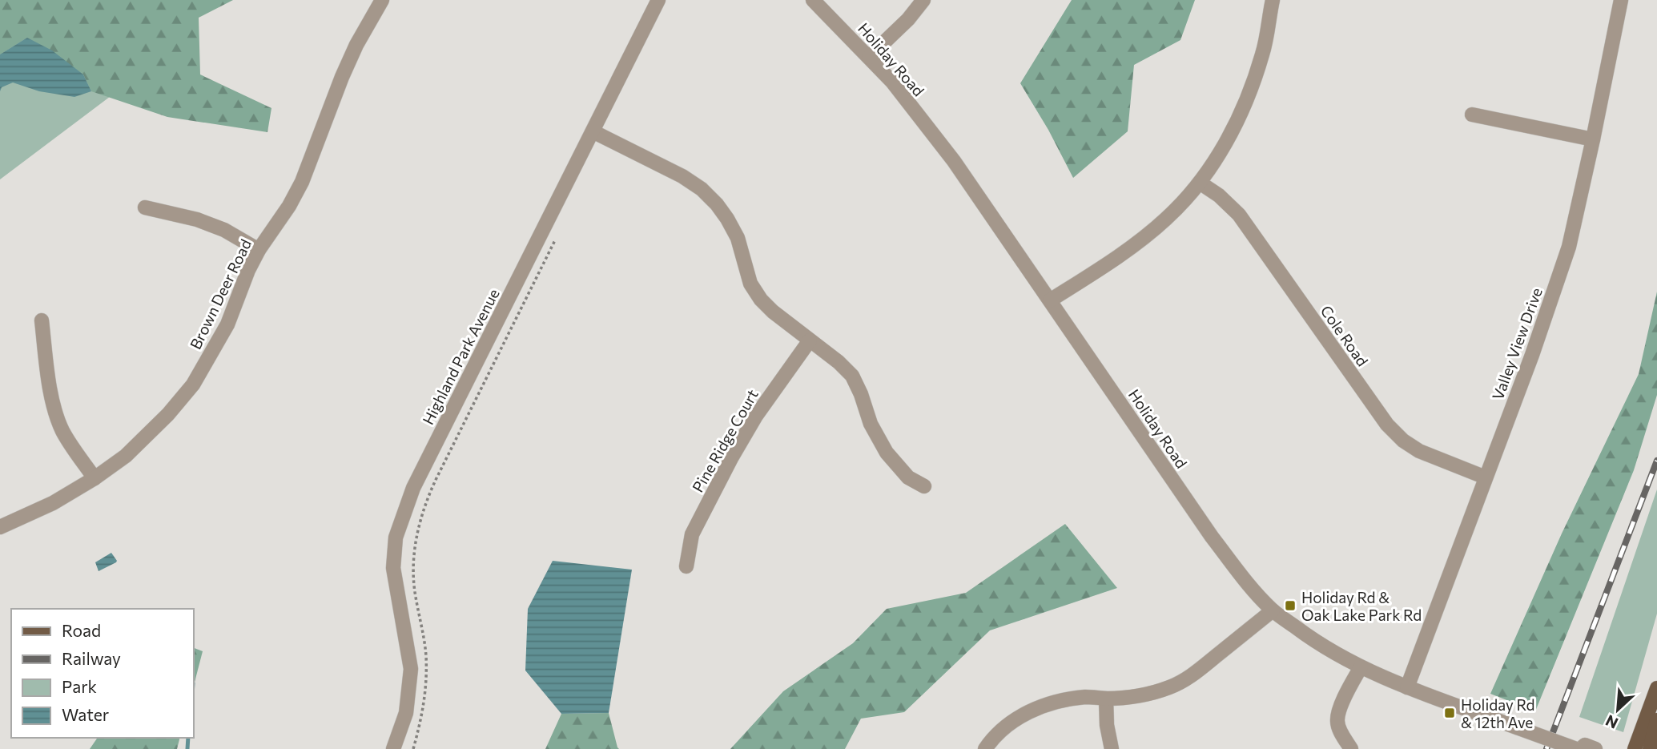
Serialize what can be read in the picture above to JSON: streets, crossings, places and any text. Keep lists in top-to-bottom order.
{
  "streets": {
    "street": [
      "Holiday Road",
      "Brown Deer Road",
      "Cole Road",
      "Valley View Drive",
      "Highland Park Avenue",
      "Pine Ridge Court"
    ]
  },
  "crossings": [
    ["Holiday Road", "Valley View Drive"],
    ["Cole Road", "Valley View Drive"]
  ],
  "places": {
    "transit": ["Holiday Rd & Oak Lake Park Rd", "Holiday Rd & 12th Ave"]
  },
  "legend": [
    "Road",
    "Railway",
    "Park",
    "Water"
  ],
  "north": "bottom left"
}
